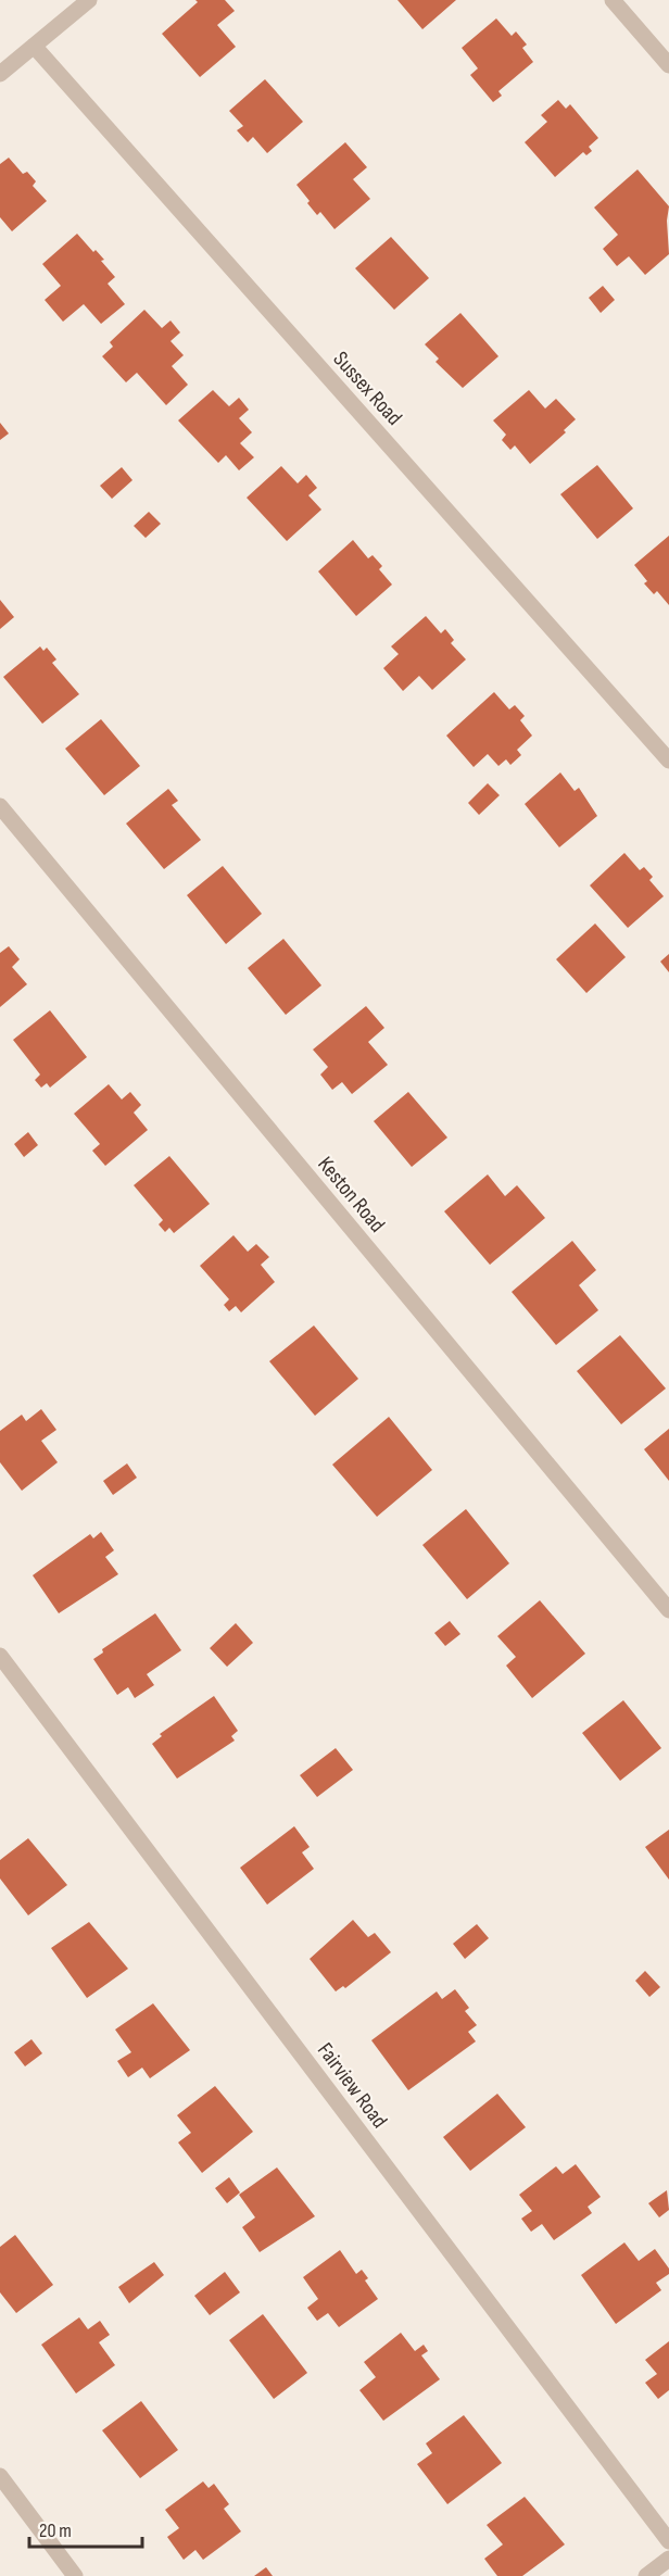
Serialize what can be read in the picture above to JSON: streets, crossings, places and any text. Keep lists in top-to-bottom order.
{
  "streets": {
    "street": ["Sussex Road", "Keston Road", "Fairview Road"]
  },
  "scale_bar": "20 m"
}
